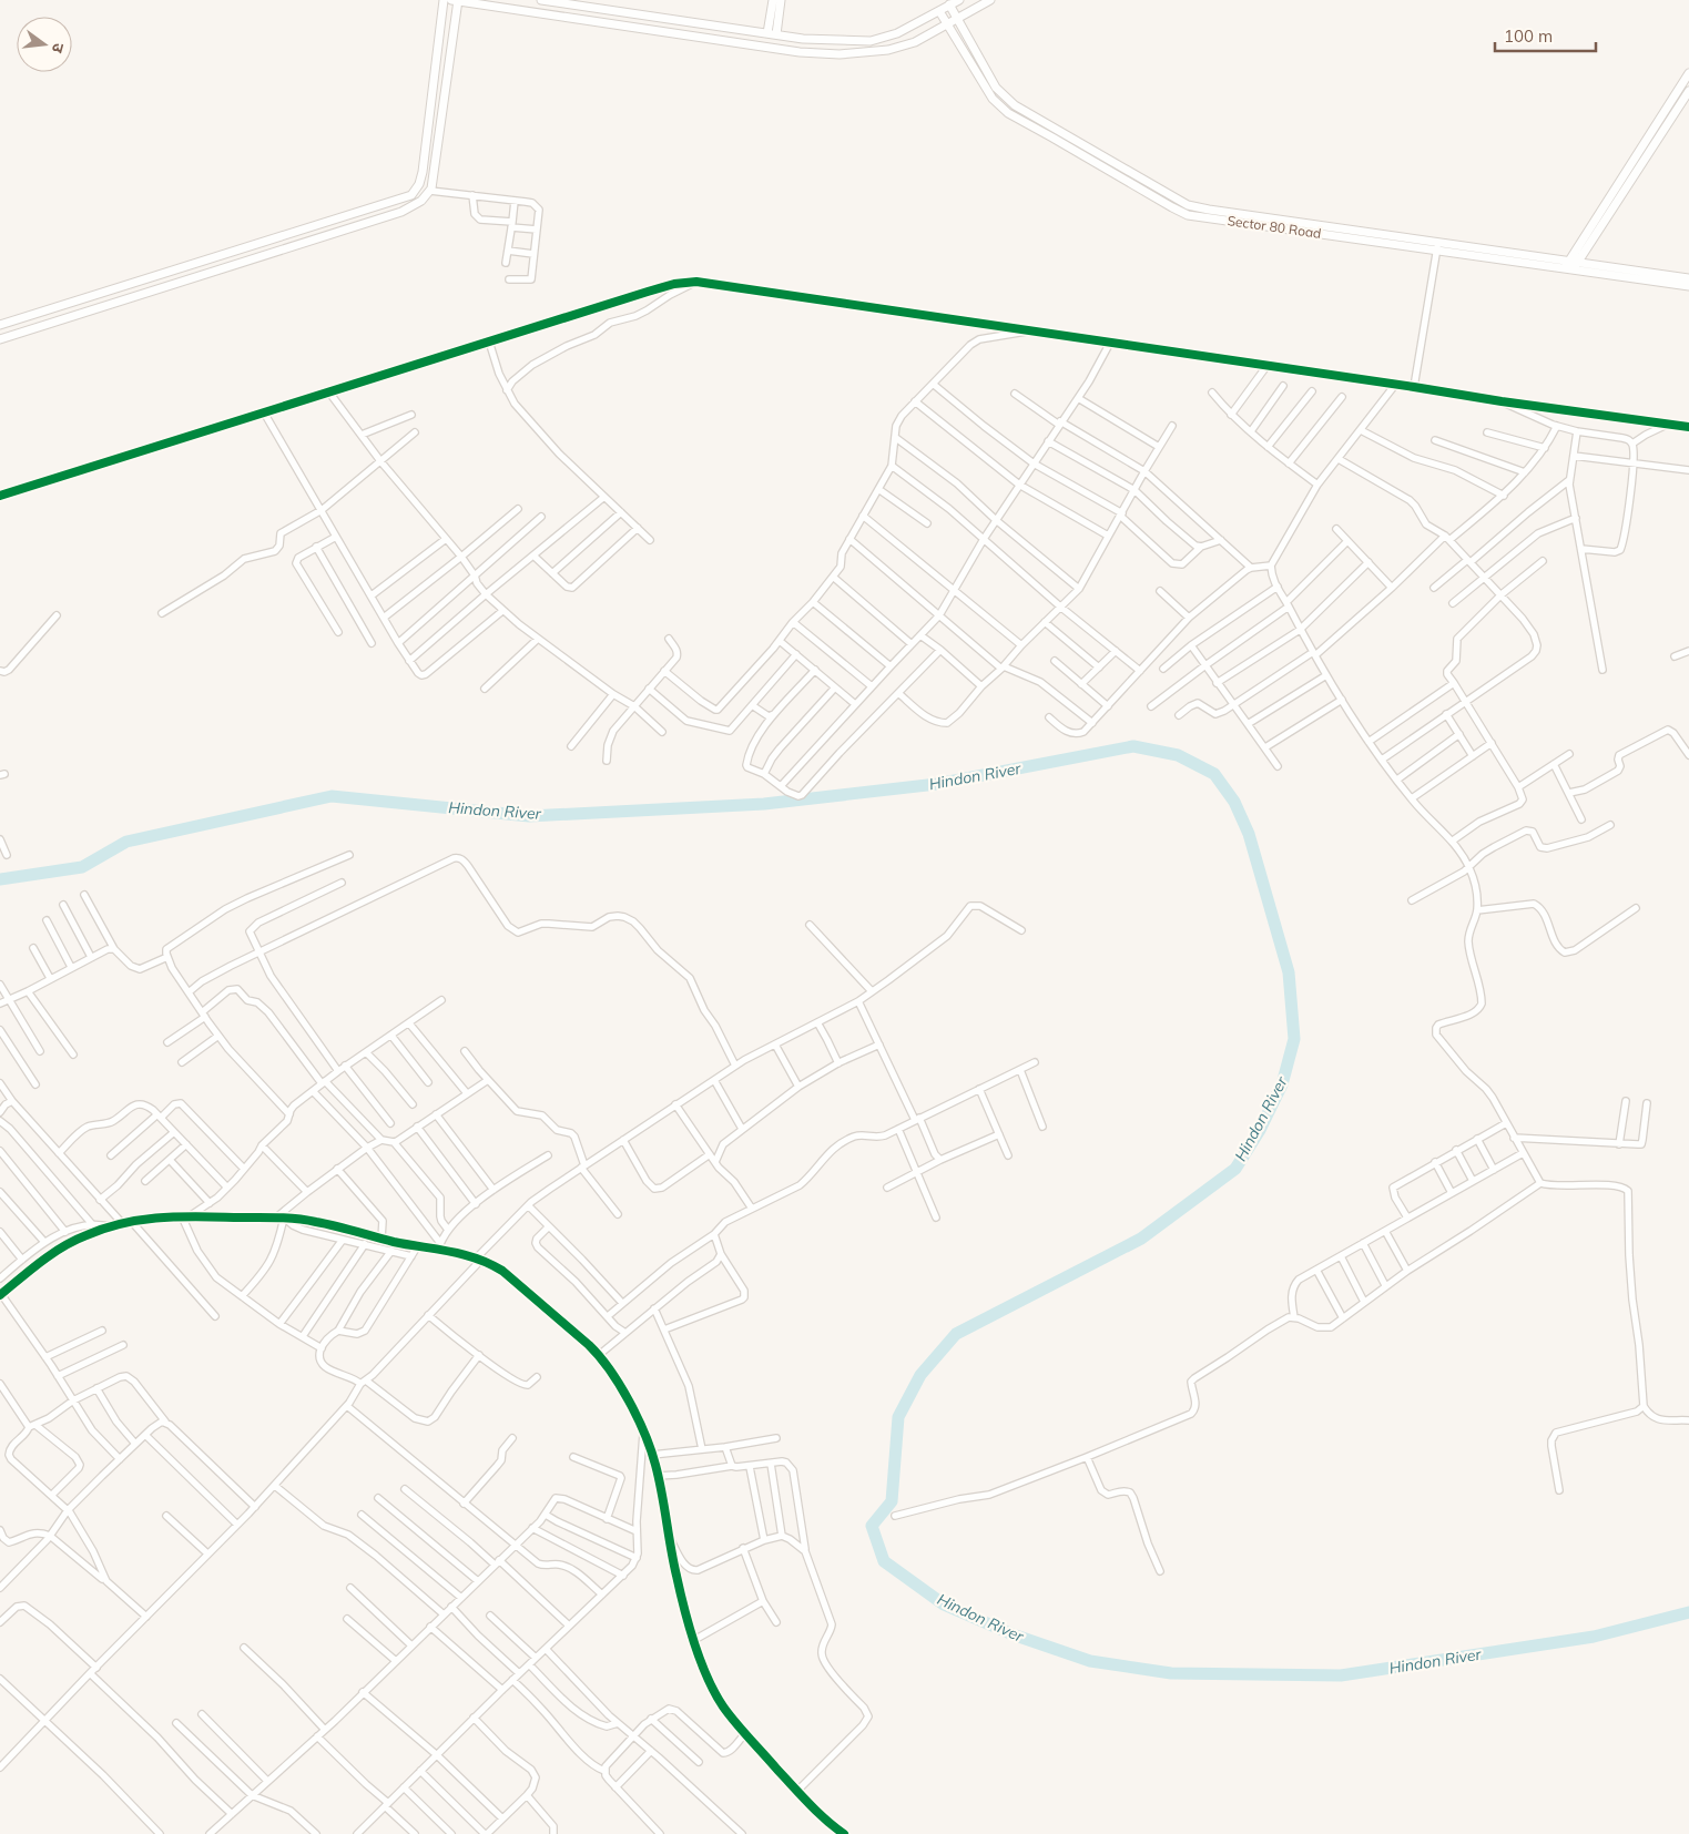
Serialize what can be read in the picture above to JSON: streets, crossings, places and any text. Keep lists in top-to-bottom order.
{
  "streets": {
    "street": ["Sector 80 Road"]
  },
  "water": ["Hindon River"],
  "scale_bar": "100 m",
  "north": "right"
}
